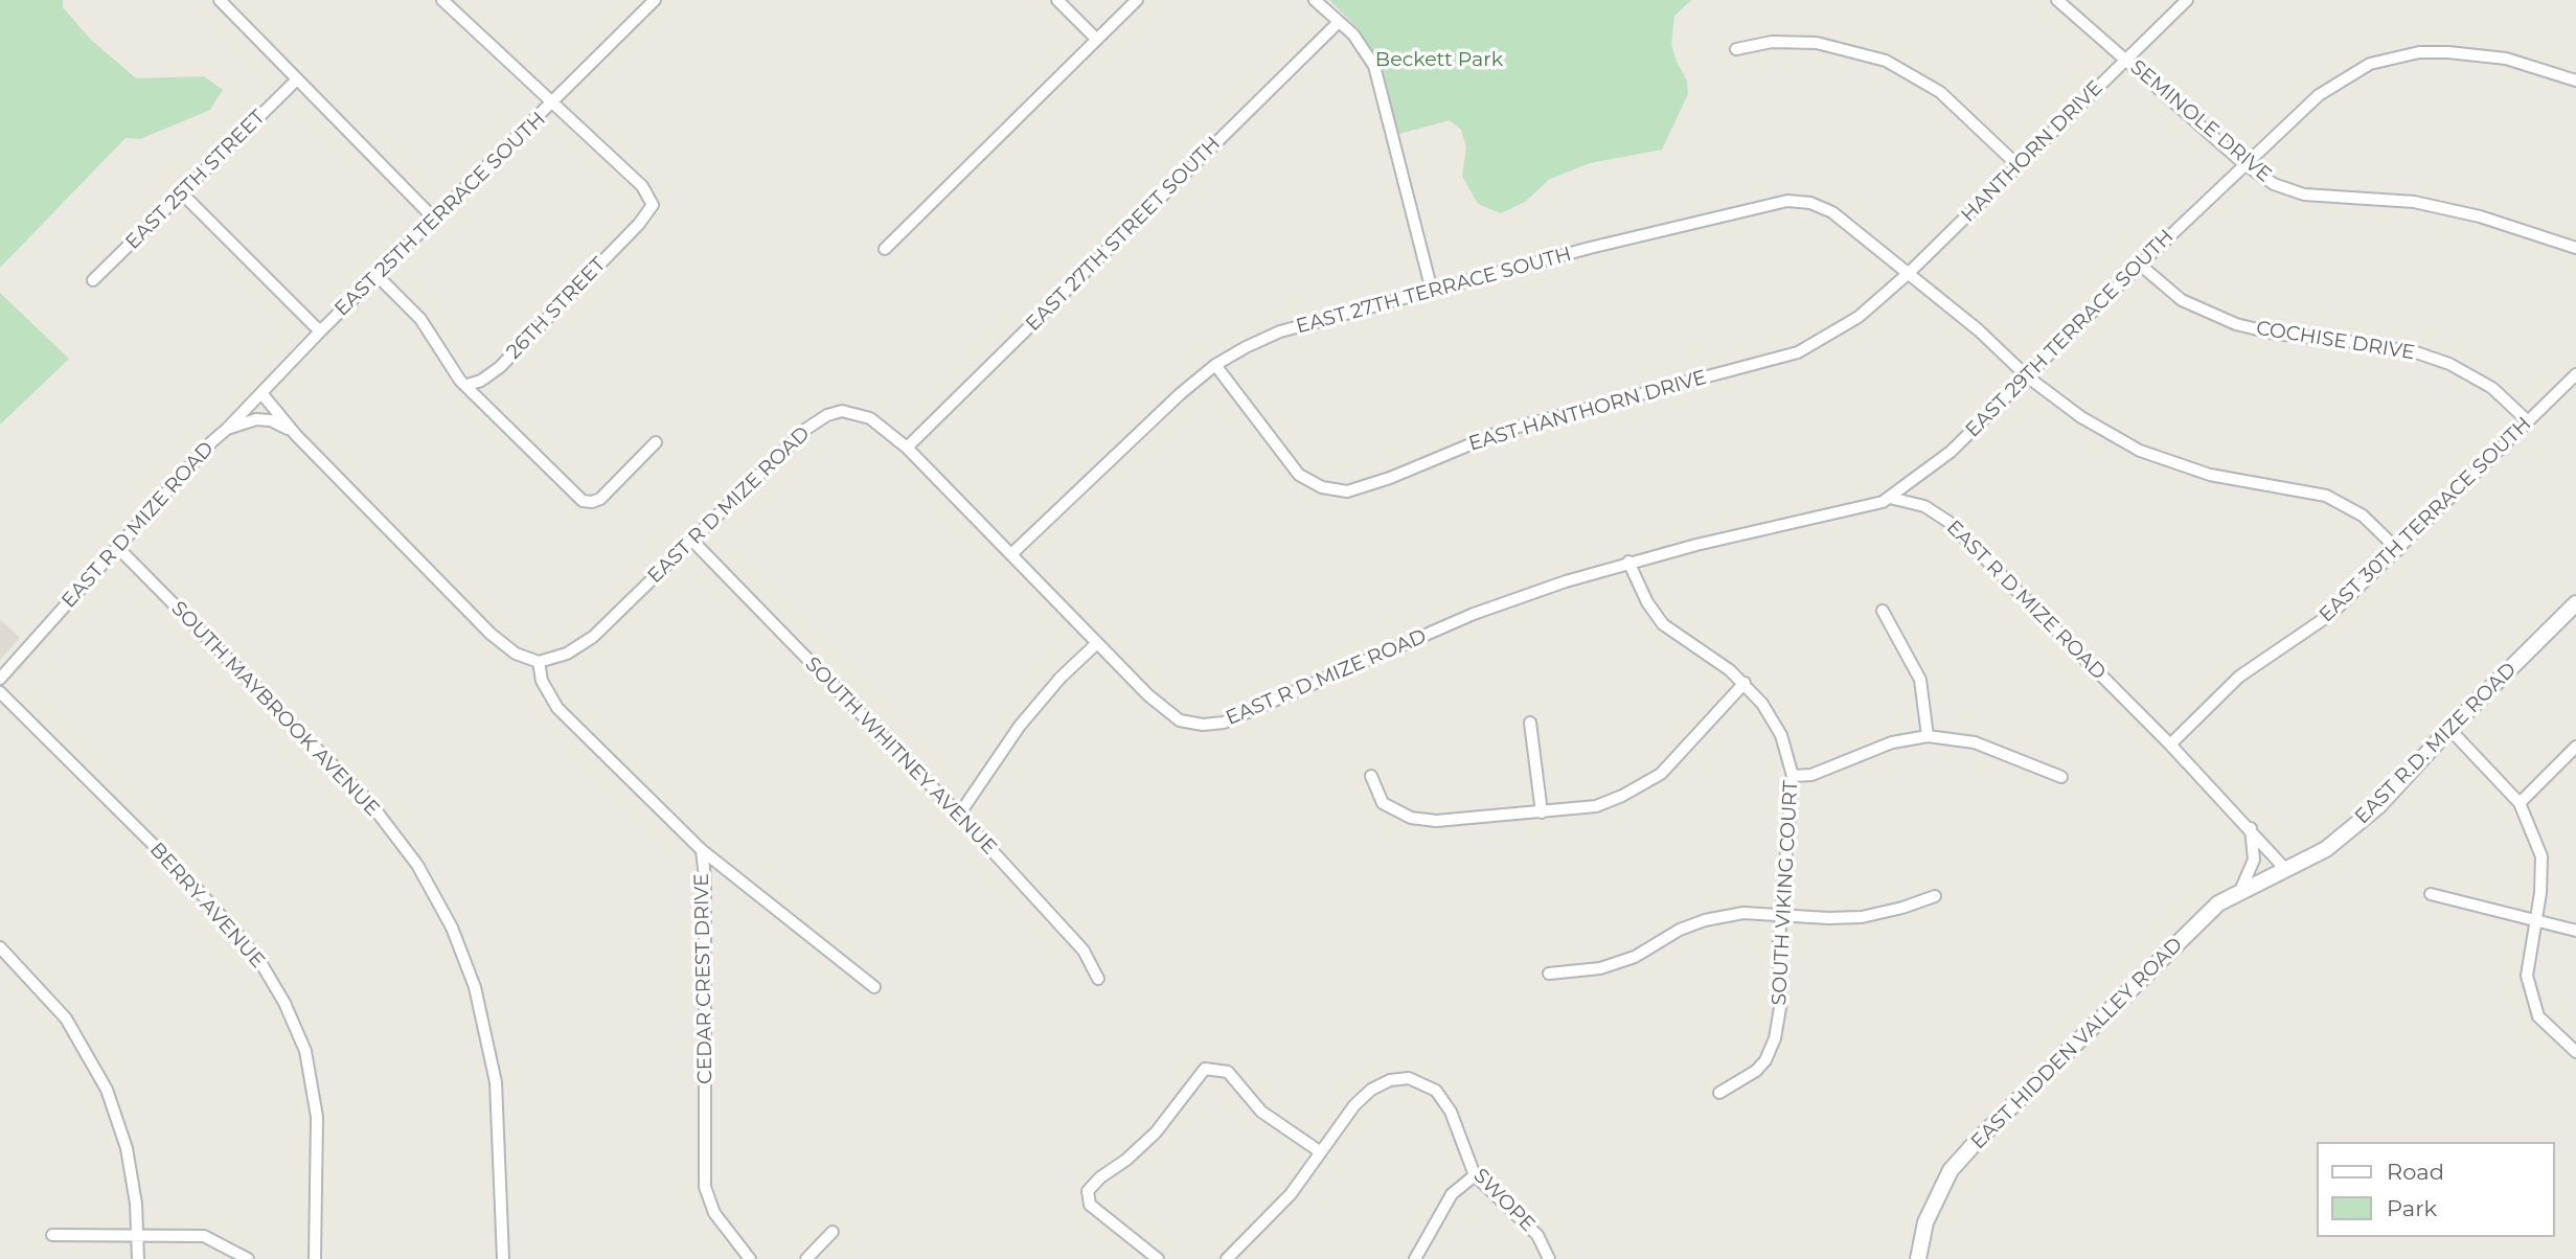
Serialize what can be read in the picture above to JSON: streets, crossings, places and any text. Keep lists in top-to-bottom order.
{
  "streets": {
    "main road": ["EAST R.D. MIZE ROAD", "EAST HIDDEN VALLEY ROAD"],
    "street": [
      "SEMINOLE DRIVE",
      "HANTHORN DRIVE",
      "EAST 25TH STREET",
      "EAST 25TH TERRACE SOUTH",
      "EAST 27TH STREET SOUTH",
      "EAST 27TH TERRACE SOUTH",
      "26TH STREET",
      "EAST 29TH TERRACE SOUTH",
      "COCHISE DRIVE",
      "EAST HANTHORN DRIVE",
      "EAST R D MIZE ROAD",
      "EAST 30TH TERRACE SOUTH",
      "SOUTH MAYBROOK AVENUE",
      "SOUTH WHITNEY AVENUE",
      "SOUTH VIKING COURT",
      "BERRY AVENUE",
      "CEDAR CREST DRIVE",
      "SWOPE"
    ]
  },
  "crossings": [
    ["SEMINOLE DRIVE", "HANTHORN DRIVE"],
    ["SEMINOLE DRIVE", "EAST 29TH TERRACE SOUTH"],
    ["HANTHORN DRIVE", "EAST 27TH TERRACE SOUTH"],
    ["HANTHORN DRIVE", "EAST HANTHORN DRIVE"],
    ["EAST 25TH TERRACE SOUTH", "26TH STREET"],
    ["EAST 25TH TERRACE SOUTH", "EAST R D MIZE ROAD"],
    ["EAST 27TH STREET SOUTH", "EAST R D MIZE ROAD"],
    ["EAST 27TH TERRACE SOUTH", "EAST 29TH TERRACE SOUTH"],
    ["EAST 27TH TERRACE SOUTH", "EAST HANTHORN DRIVE"],
    ["EAST 27TH TERRACE SOUTH", "EAST R D MIZE ROAD"],
    ["EAST 27TH TERRACE SOUTH", "EAST 30TH TERRACE SOUTH"],
    ["EAST 29TH TERRACE SOUTH", "COCHISE DRIVE"],
    ["EAST 29TH TERRACE SOUTH", "EAST R D MIZE ROAD"],
    ["COCHISE DRIVE", "EAST 30TH TERRACE SOUTH"],
    ["EAST R D MIZE ROAD", "EAST 30TH TERRACE SOUTH"],
    ["EAST R D MIZE ROAD", "SOUTH MAYBROOK AVENUE"],
    ["EAST R D MIZE ROAD", "EAST R.D. MIZE ROAD"],
    ["EAST R D MIZE ROAD", "SOUTH WHITNEY AVENUE"],
    ["EAST R D MIZE ROAD", "SOUTH VIKING COURT"],
    ["EAST R D MIZE ROAD", "CEDAR CREST DRIVE"],
    ["EAST R D MIZE ROAD", "EAST HIDDEN VALLEY ROAD"],
    ["EAST R.D. MIZE ROAD", "EAST HIDDEN VALLEY ROAD"]
  ],
  "parks": ["Beckett Park"],
  "legend": ["Road", "Park"]
}
